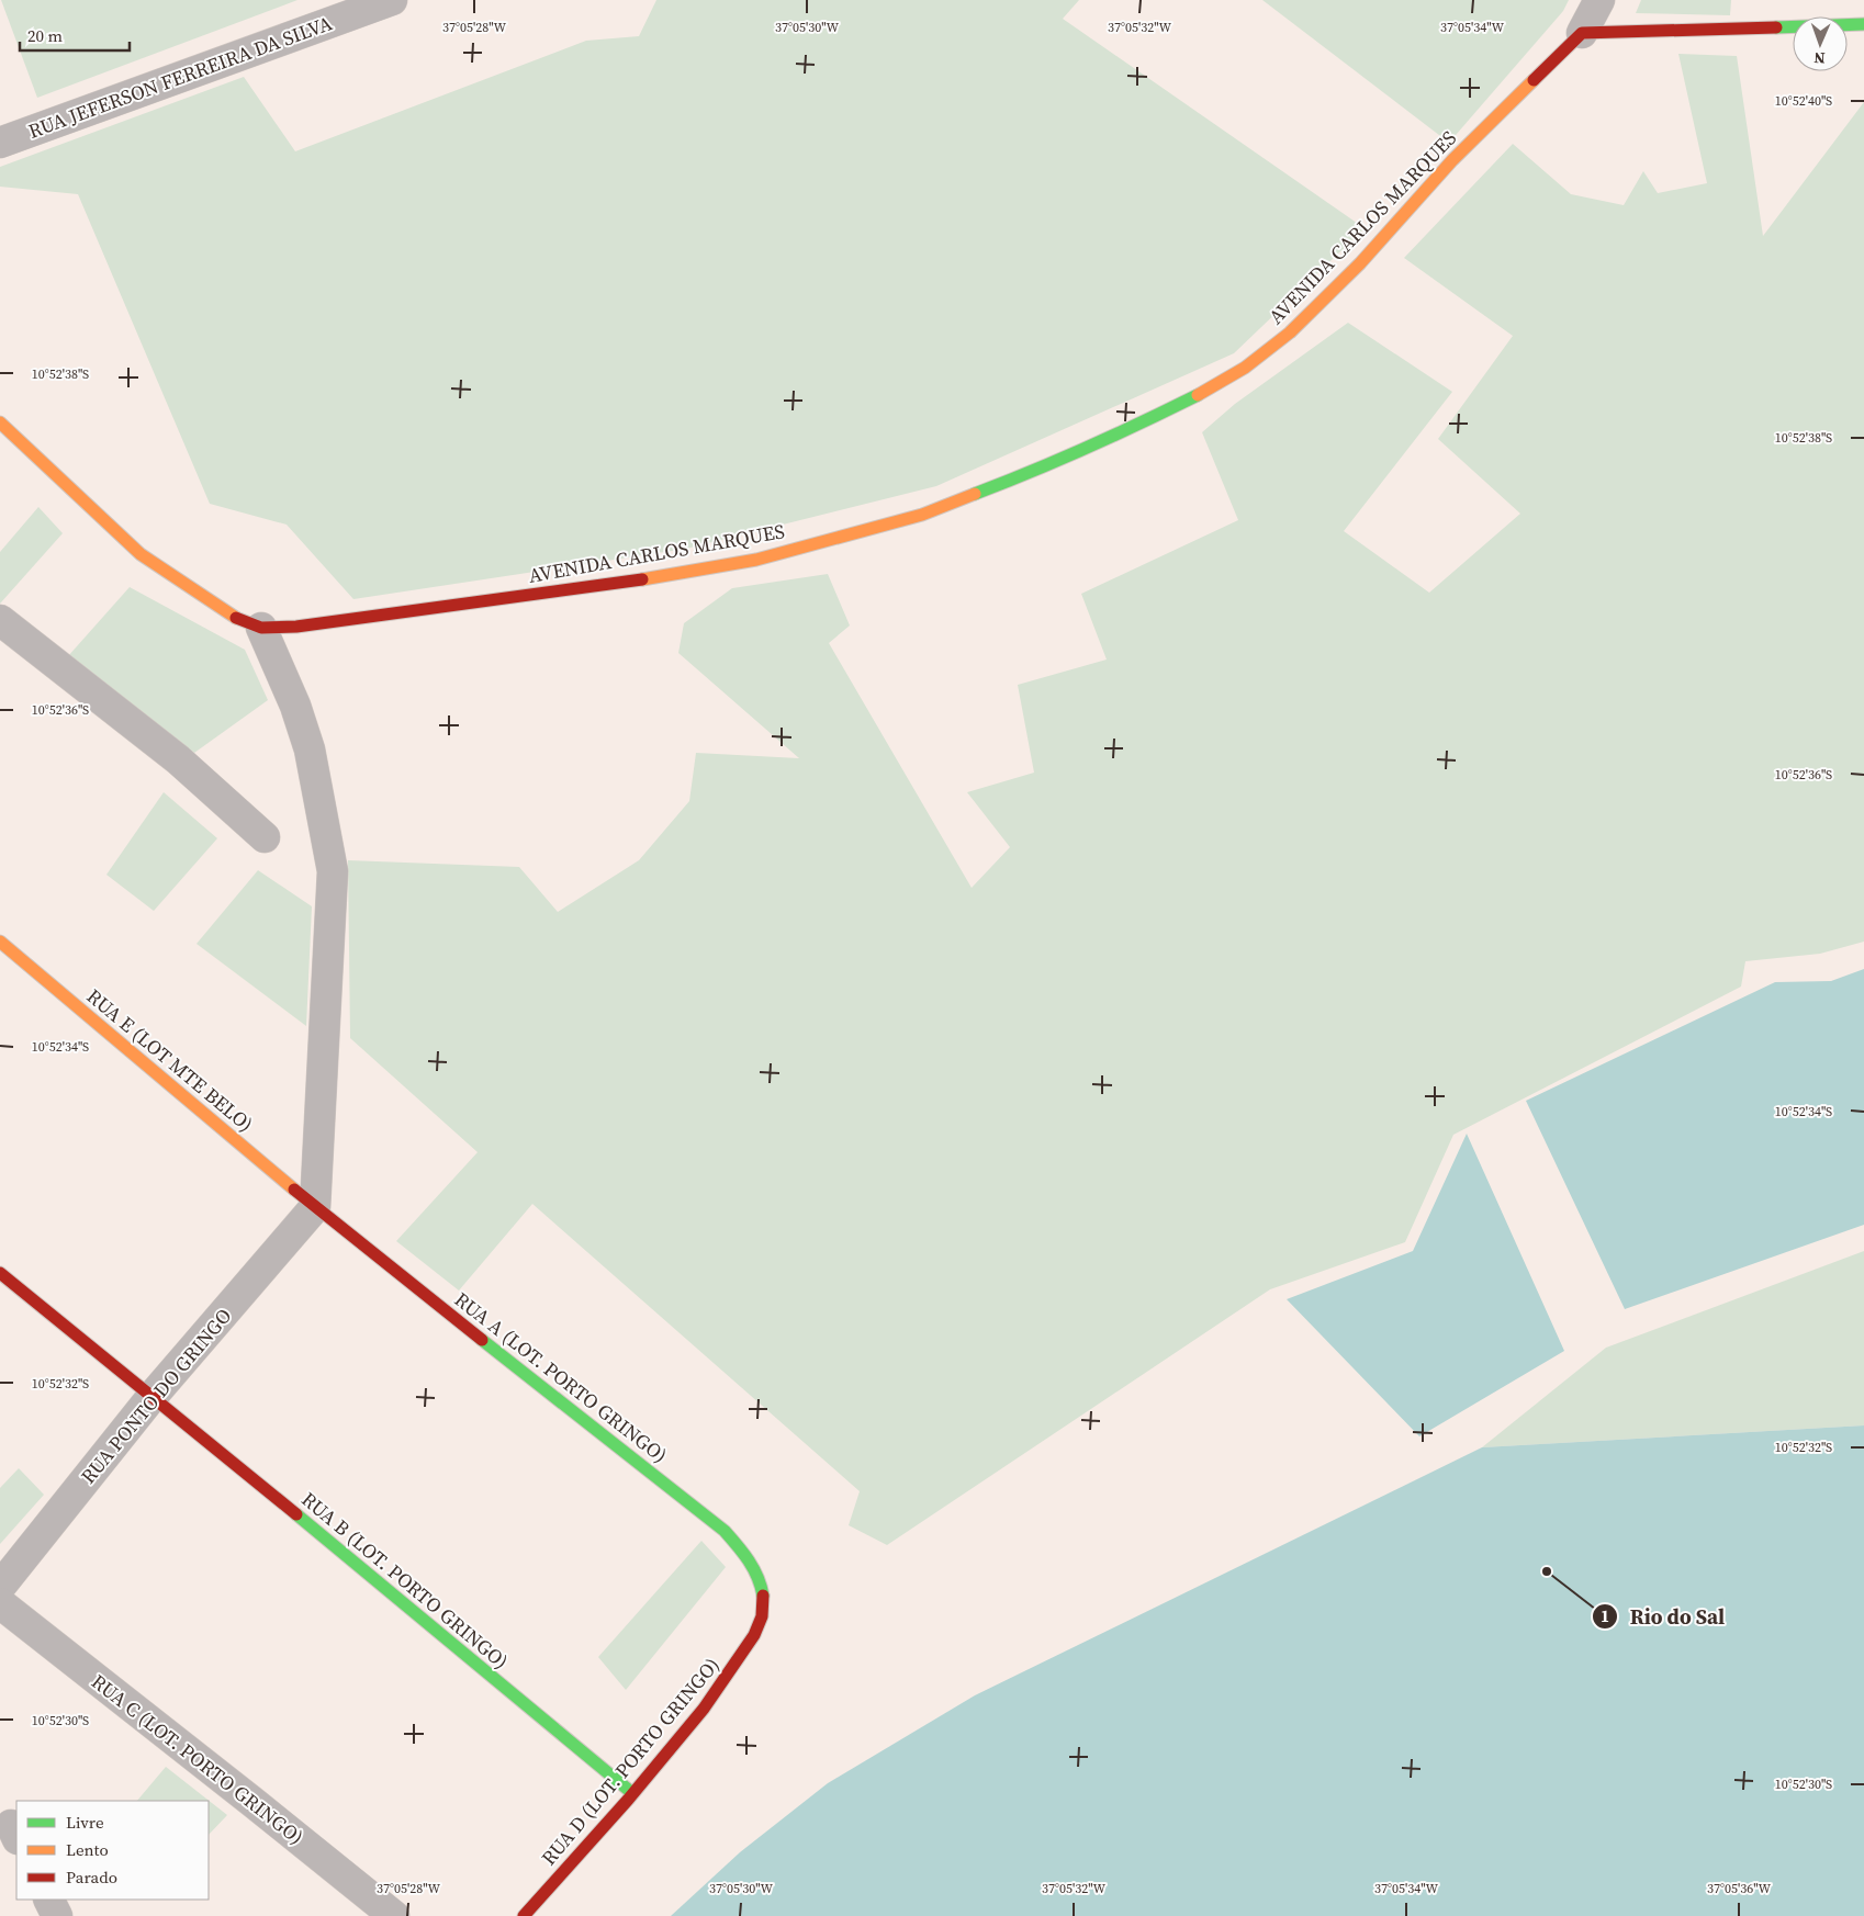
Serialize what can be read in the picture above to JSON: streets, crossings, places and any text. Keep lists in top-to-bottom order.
{
  "streets": {
    "street": [
      "RUA JEFERSON FERREIRA DA SILVA",
      "AVENIDA CARLOS MARQUES",
      "RUA E (LOT MTE BELO)",
      "RUA A (LOT. PORTO GRINGO)",
      "RUA PONTO DO GRINGO",
      "RUA B (LOT. PORTO GRINGO)",
      "RUA C (LOT. PORTO GRINGO)",
      "RUA D (LOT. PORTO GRINGO)"
    ]
  },
  "crossings": [
    ["RUA E (LOT MTE BELO)", "RUA A (LOT. PORTO GRINGO)"],
    ["RUA E (LOT MTE BELO)", "RUA PONTO DO GRINGO"],
    ["RUA A (LOT. PORTO GRINGO)", "RUA PONTO DO GRINGO"],
    ["RUA A (LOT. PORTO GRINGO)", "RUA D (LOT. PORTO GRINGO)"],
    ["RUA PONTO DO GRINGO", "RUA B (LOT. PORTO GRINGO)"],
    ["RUA B (LOT. PORTO GRINGO)", "RUA D (LOT. PORTO GRINGO)"]
  ],
  "places": ["Rio do Sal"],
  "legend": ["Livre", "Lento", "Parado"],
  "scale_bar": "20 m",
  "north": "bottom",
  "coordinates": [
    "37°05'28\"W",
    "37°05'30\"W",
    "37°05'32\"W",
    "37°05'34\"W",
    "10°52'40\"S",
    "10°52'38\"S",
    "10°52'36\"S",
    "10°52'34\"S",
    "10°52'32\"S",
    "10°52'30\"S",
    "37°05'36\"W"
  ]
}
